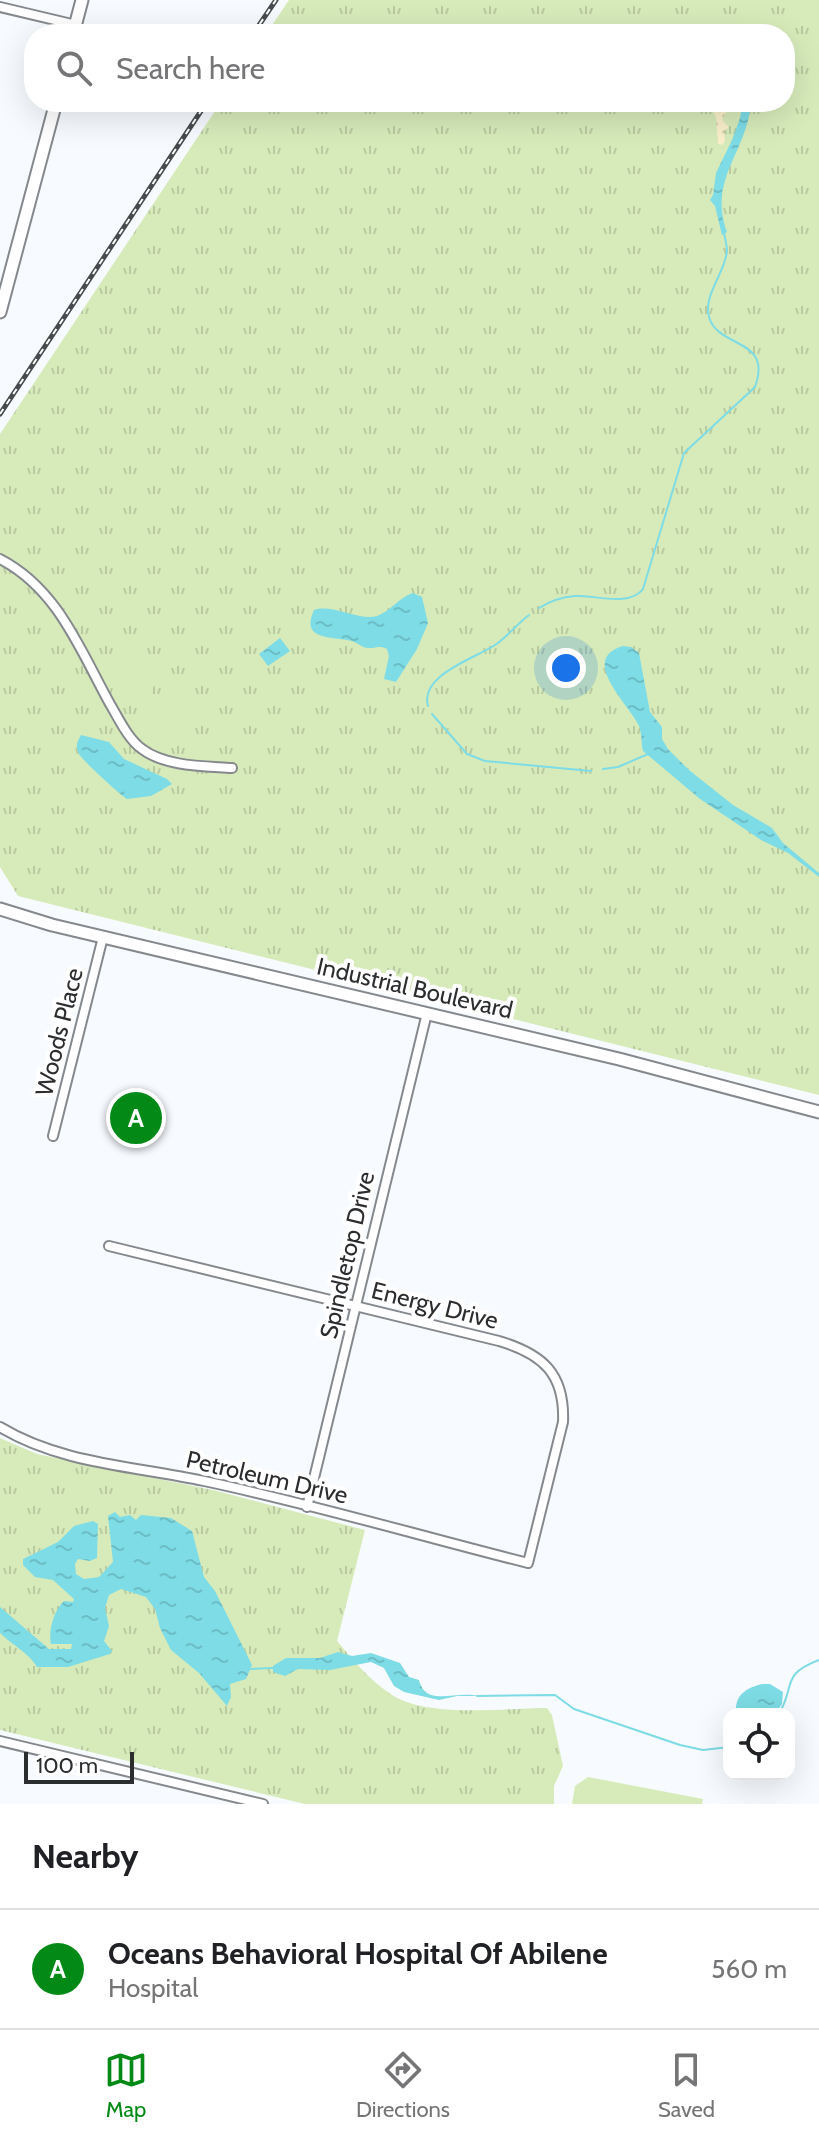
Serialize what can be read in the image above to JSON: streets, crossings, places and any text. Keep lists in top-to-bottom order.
{
  "streets": {
    "main road": ["Industrial Boulevard"],
    "street": [
      "Woods Place",
      "Spindletop Drive",
      "Energy Drive",
      "Petroleum Drive"
    ]
  },
  "crossings": [
    ["Industrial Boulevard", "Woods Place"],
    ["Industrial Boulevard", "Spindletop Drive"],
    ["Spindletop Drive", "Energy Drive"],
    ["Spindletop Drive", "Petroleum Drive"],
    ["Energy Drive", "Petroleum Drive"]
  ],
  "scale_bar": "100 m",
  "page": {
    "search": "Search here",
    "pins": "A",
    "scale": "100 m",
    "heading": "Nearby",
    "list": [
      {
        "mark": "A",
        "name": "Oceans Behavioral Hospital Of Abilene",
        "note": "Hospital",
        "value": "560 m"
      }
    ],
    "nav": ["Map", "Directions", "Saved"]
  }
}
